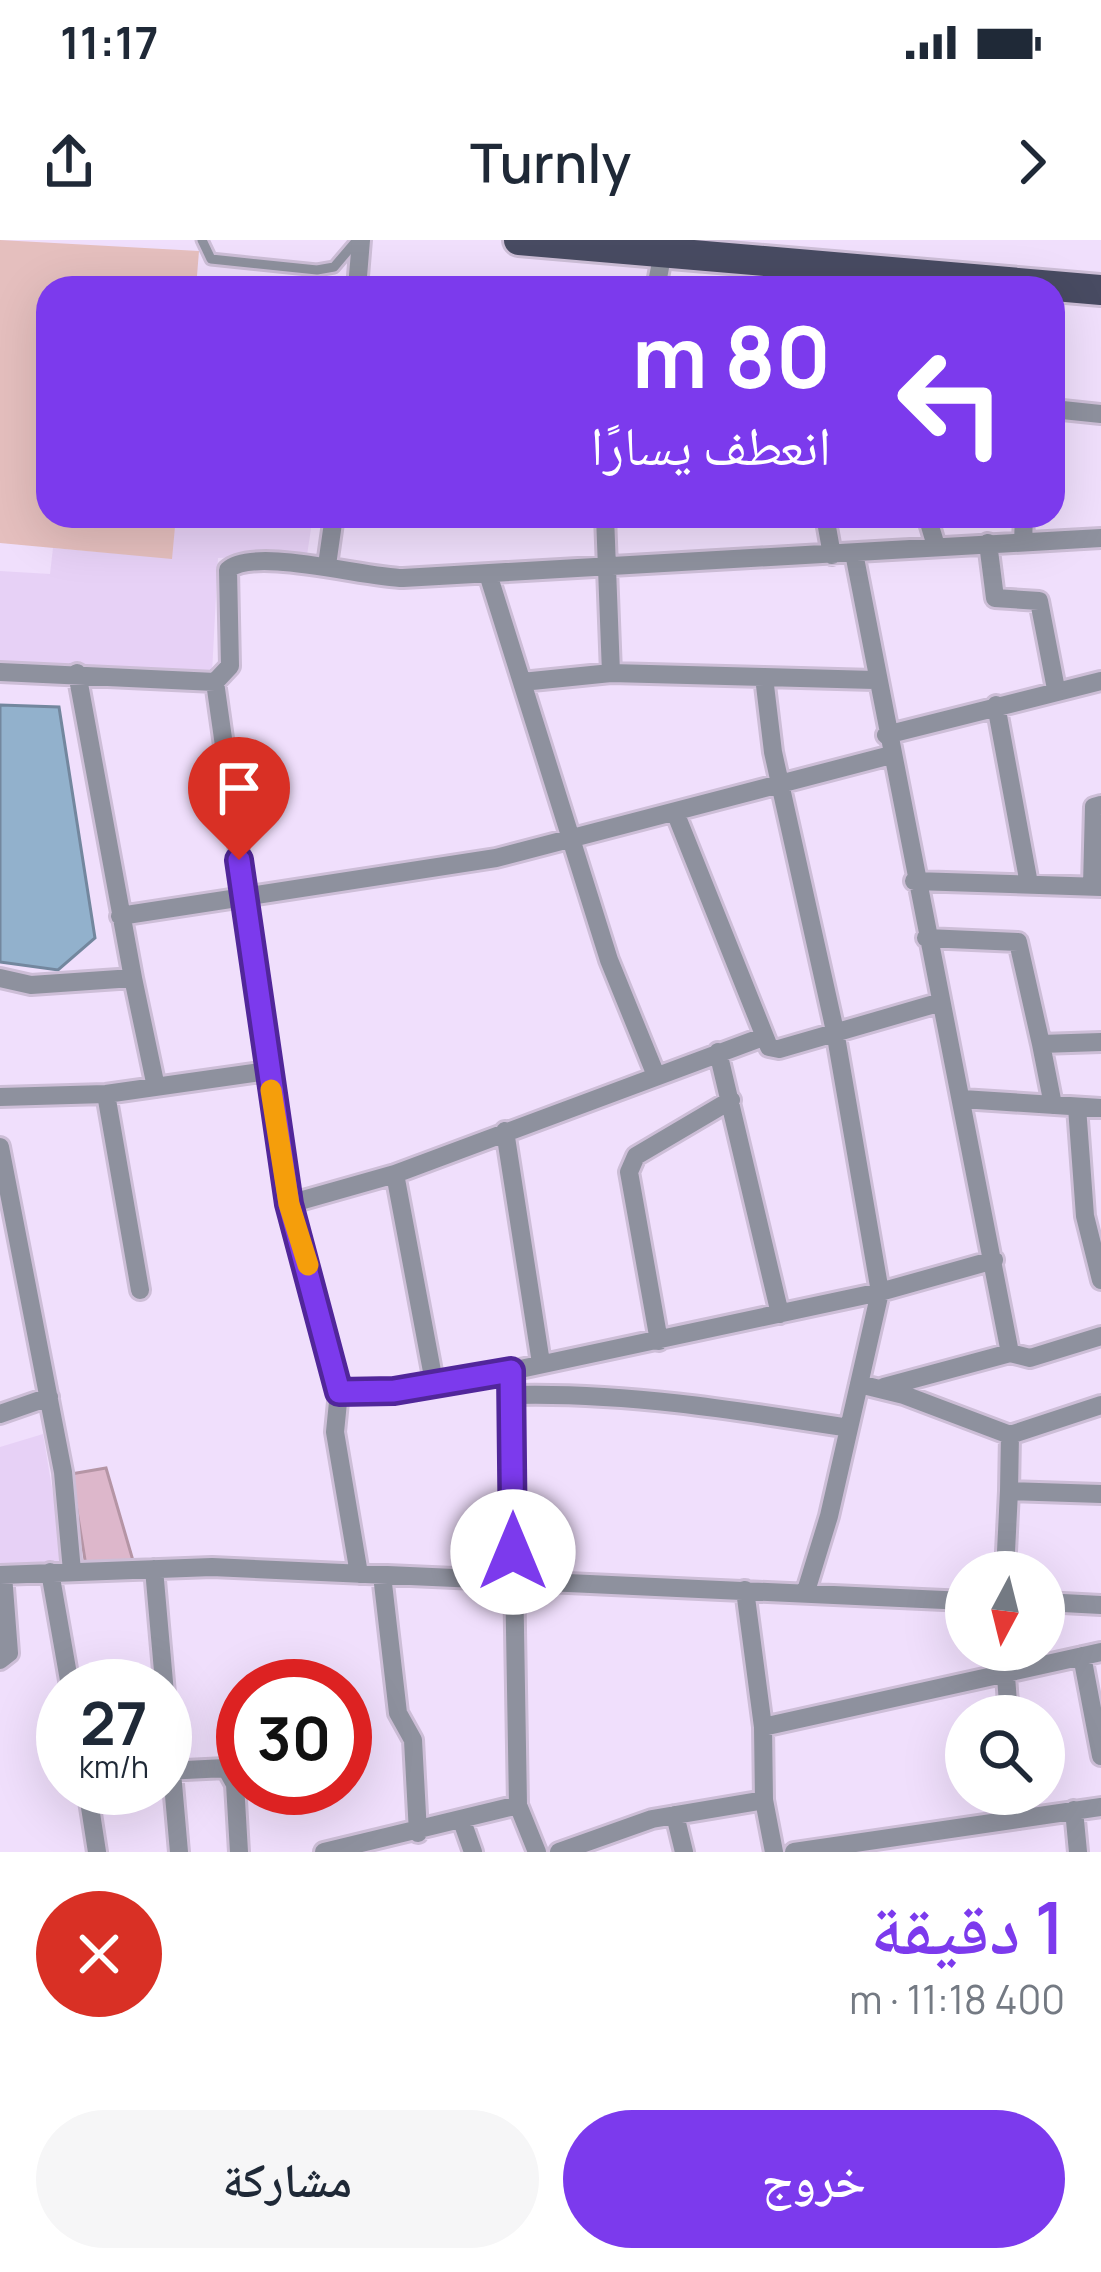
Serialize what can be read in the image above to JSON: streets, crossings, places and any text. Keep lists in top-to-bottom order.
{
  "north": "bottom",
  "page": {
    "status": "11:17",
    "header": "Turnly",
    "turn": ["80 m", "انعطف يسارًا"],
    "speed": "27 km/h",
    "limit": "30",
    "heading": ["1 دقيقة", "400 m · 11:18"],
    "buttons": ["خروج", "مشاركة"]
  }
}
